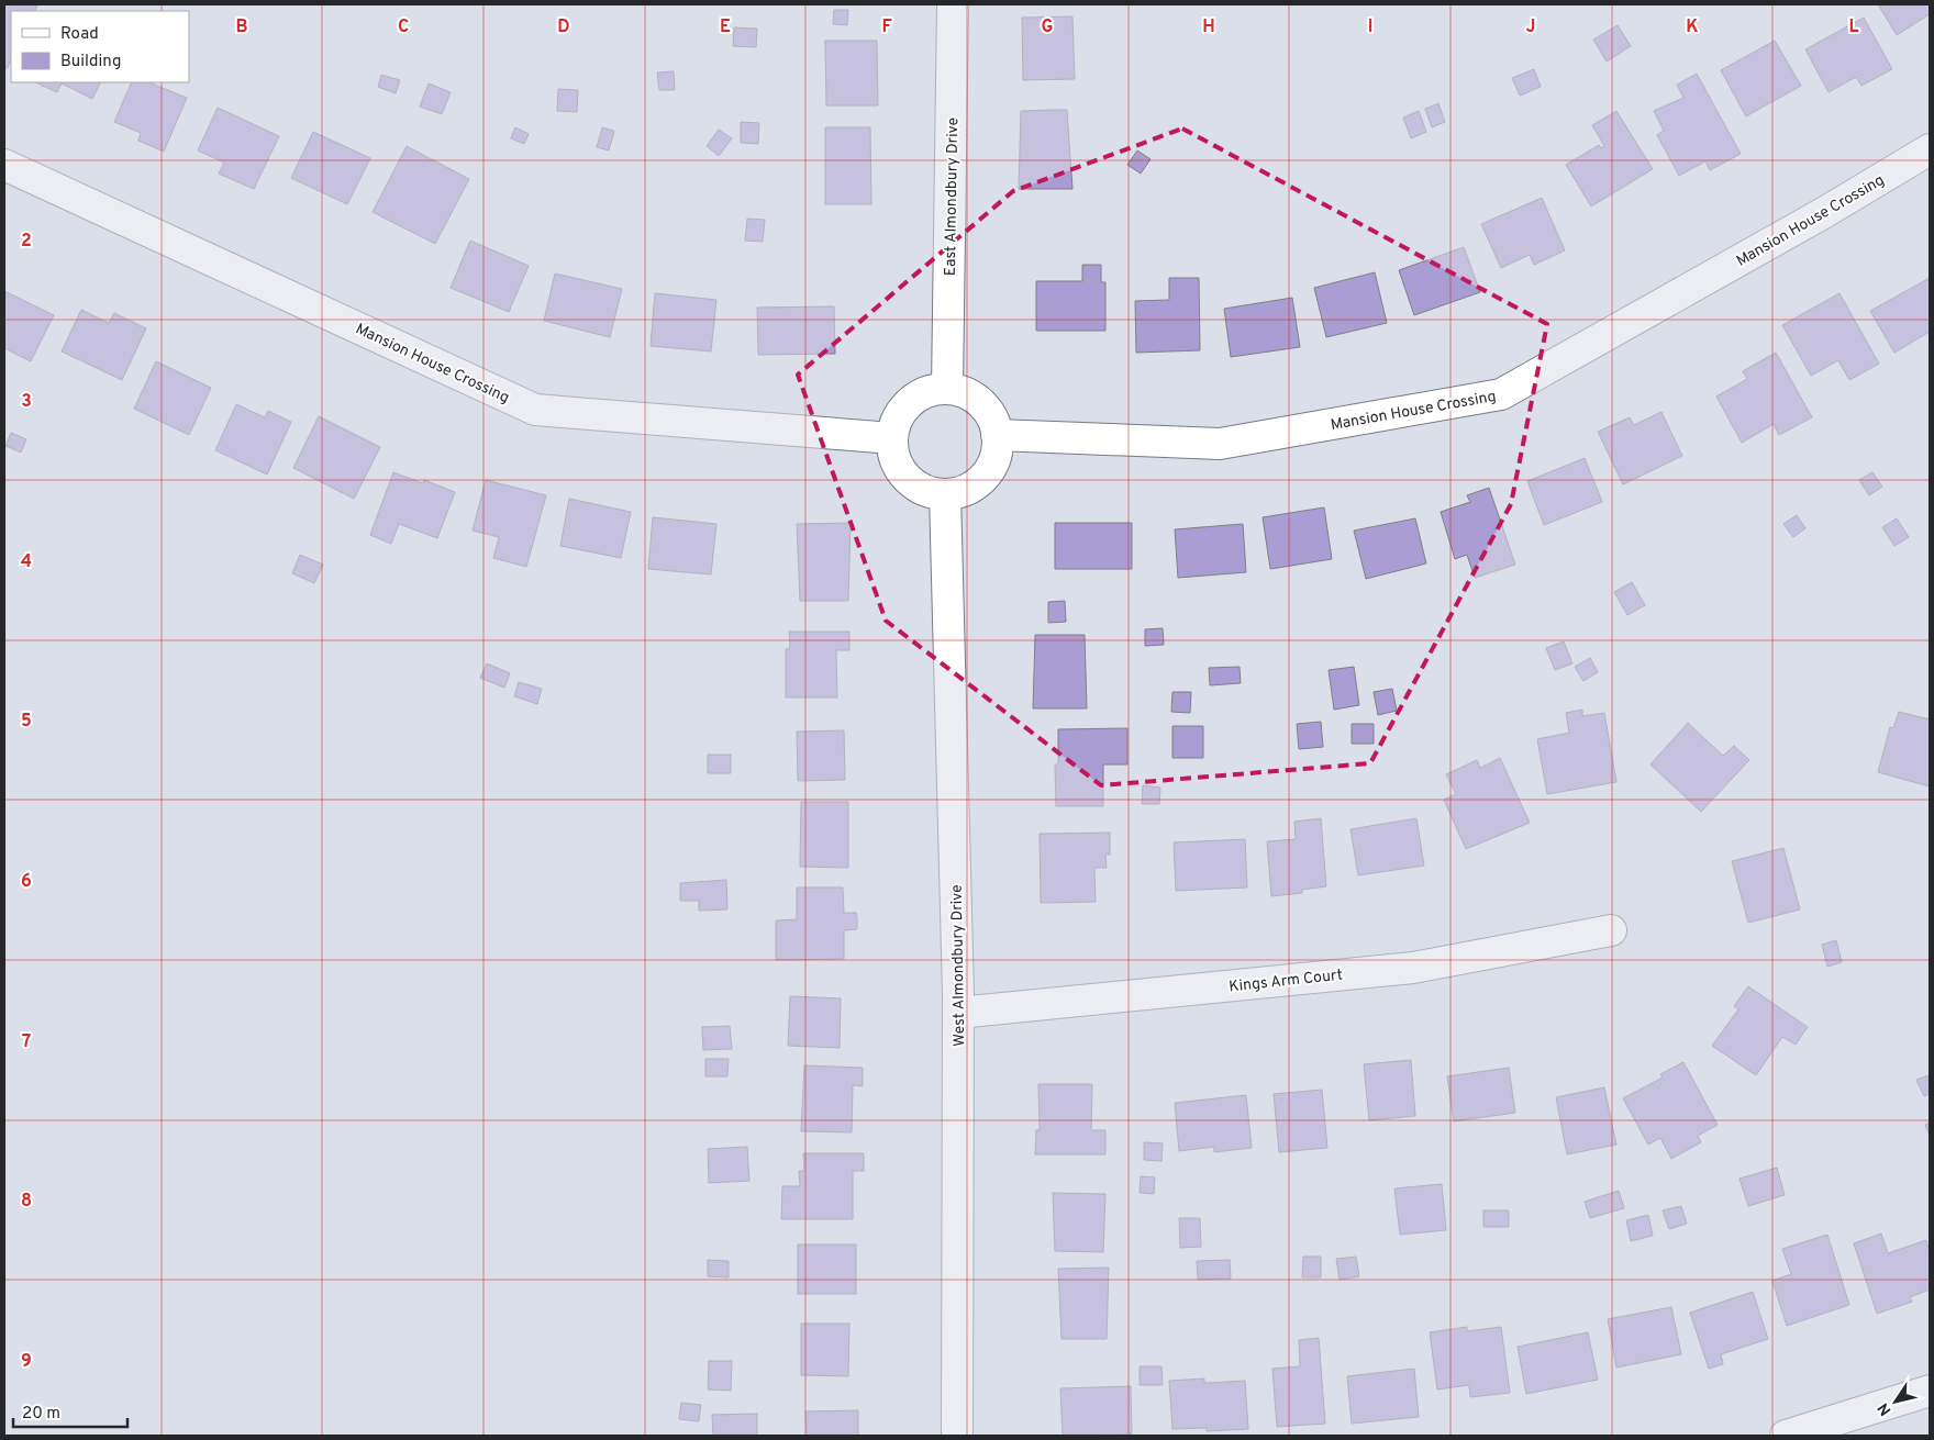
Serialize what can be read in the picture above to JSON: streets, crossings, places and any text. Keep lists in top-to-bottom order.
{
  "streets": {
    "street": [
      "East Almondbury Drive",
      "Mansion House Crossing",
      "West Almondbury Drive",
      "Kings Arm Court"
    ]
  },
  "crossings": [
    ["East Almondbury Drive", "Mansion House Crossing"],
    ["East Almondbury Drive", "West Almondbury Drive"],
    ["Mansion House Crossing", "West Almondbury Drive"],
    ["West Almondbury Drive", "Kings Arm Court"]
  ],
  "legend": ["Road", "Building"],
  "scale_bar": "20 m",
  "north": "bottom left",
  "grid": {
    "columns": [
      "B",
      "C",
      "D",
      "E",
      "F",
      "G",
      "H",
      "I",
      "J",
      "K",
      "L"
    ],
    "rows": [
      "2",
      "3",
      "4",
      "5",
      "6",
      "7",
      "8",
      "9"
    ]
  }
}
